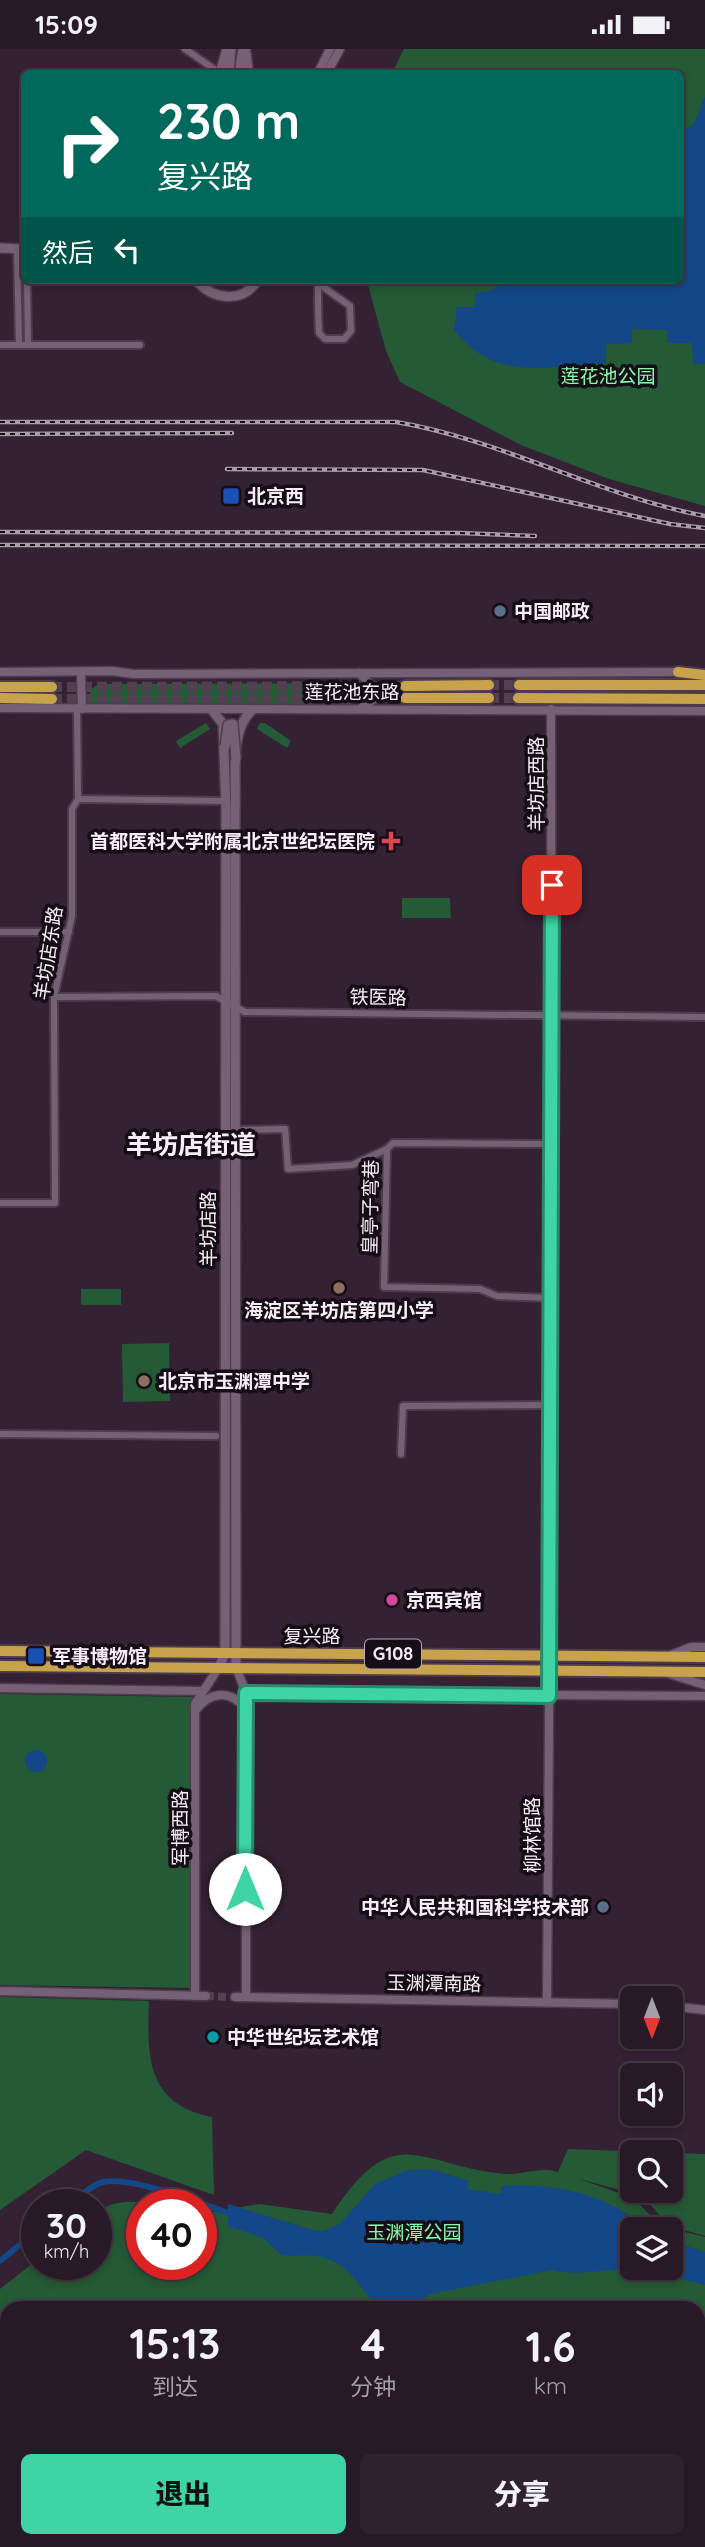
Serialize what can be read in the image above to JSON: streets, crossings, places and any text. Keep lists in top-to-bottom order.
{
  "streets": {
    "highway": ["莲花池东路", "复兴路", "G108"],
    "main road": ["羊坊店路"],
    "street": [
      "羊坊店西路",
      "羊坊店东路",
      "铁医路",
      "皇亭子弯巷",
      "军博西路",
      "柳林馆路",
      "玉渊潭南路"
    ]
  },
  "crossings": [
    ["莲花池东路", "羊坊店西路"],
    ["莲花池东路", "羊坊店东路"],
    ["莲花池东路", "羊坊店路"],
    ["羊坊店西路", "铁医路"],
    ["羊坊店西路", "皇亭子弯巷"],
    ["羊坊店西路", "复兴路"],
    ["羊坊店西路", "柳林馆路"],
    ["羊坊店东路", "铁医路"],
    ["铁医路", "羊坊店路"],
    ["皇亭子弯巷", "羊坊店路"],
    ["羊坊店路", "复兴路"],
    ["羊坊店路", "军博西路"],
    ["复兴路", "军博西路"],
    ["复兴路", "柳林馆路"],
    ["柳林馆路", "玉渊潭南路"]
  ],
  "districts": ["羊坊店街道"],
  "parks": ["莲花池公园", "玉渊潭公园"],
  "places": {
    "transit": ["北京西", "军事博物馆"],
    "other": [
      "中国邮政",
      "海淀区羊坊店第四小学",
      "北京市玉渊潭中学",
      "京西宾馆",
      "中华人民共和国科学技术部",
      "中华世纪坛艺术馆"
    ],
    "health": ["首都医科大学附属北京世纪坛医院"]
  },
  "north": "bottom",
  "page": {
    "status": "15:09",
    "turn": ["230 m", "复兴路"],
    "then": "然后",
    "speed": "30 km/h",
    "limit": "40",
    "eta": [
      "15:13",
      "到达",
      "4",
      "分钟",
      "1.6",
      "km"
    ],
    "buttons": ["退出", "分享"]
  }
}
